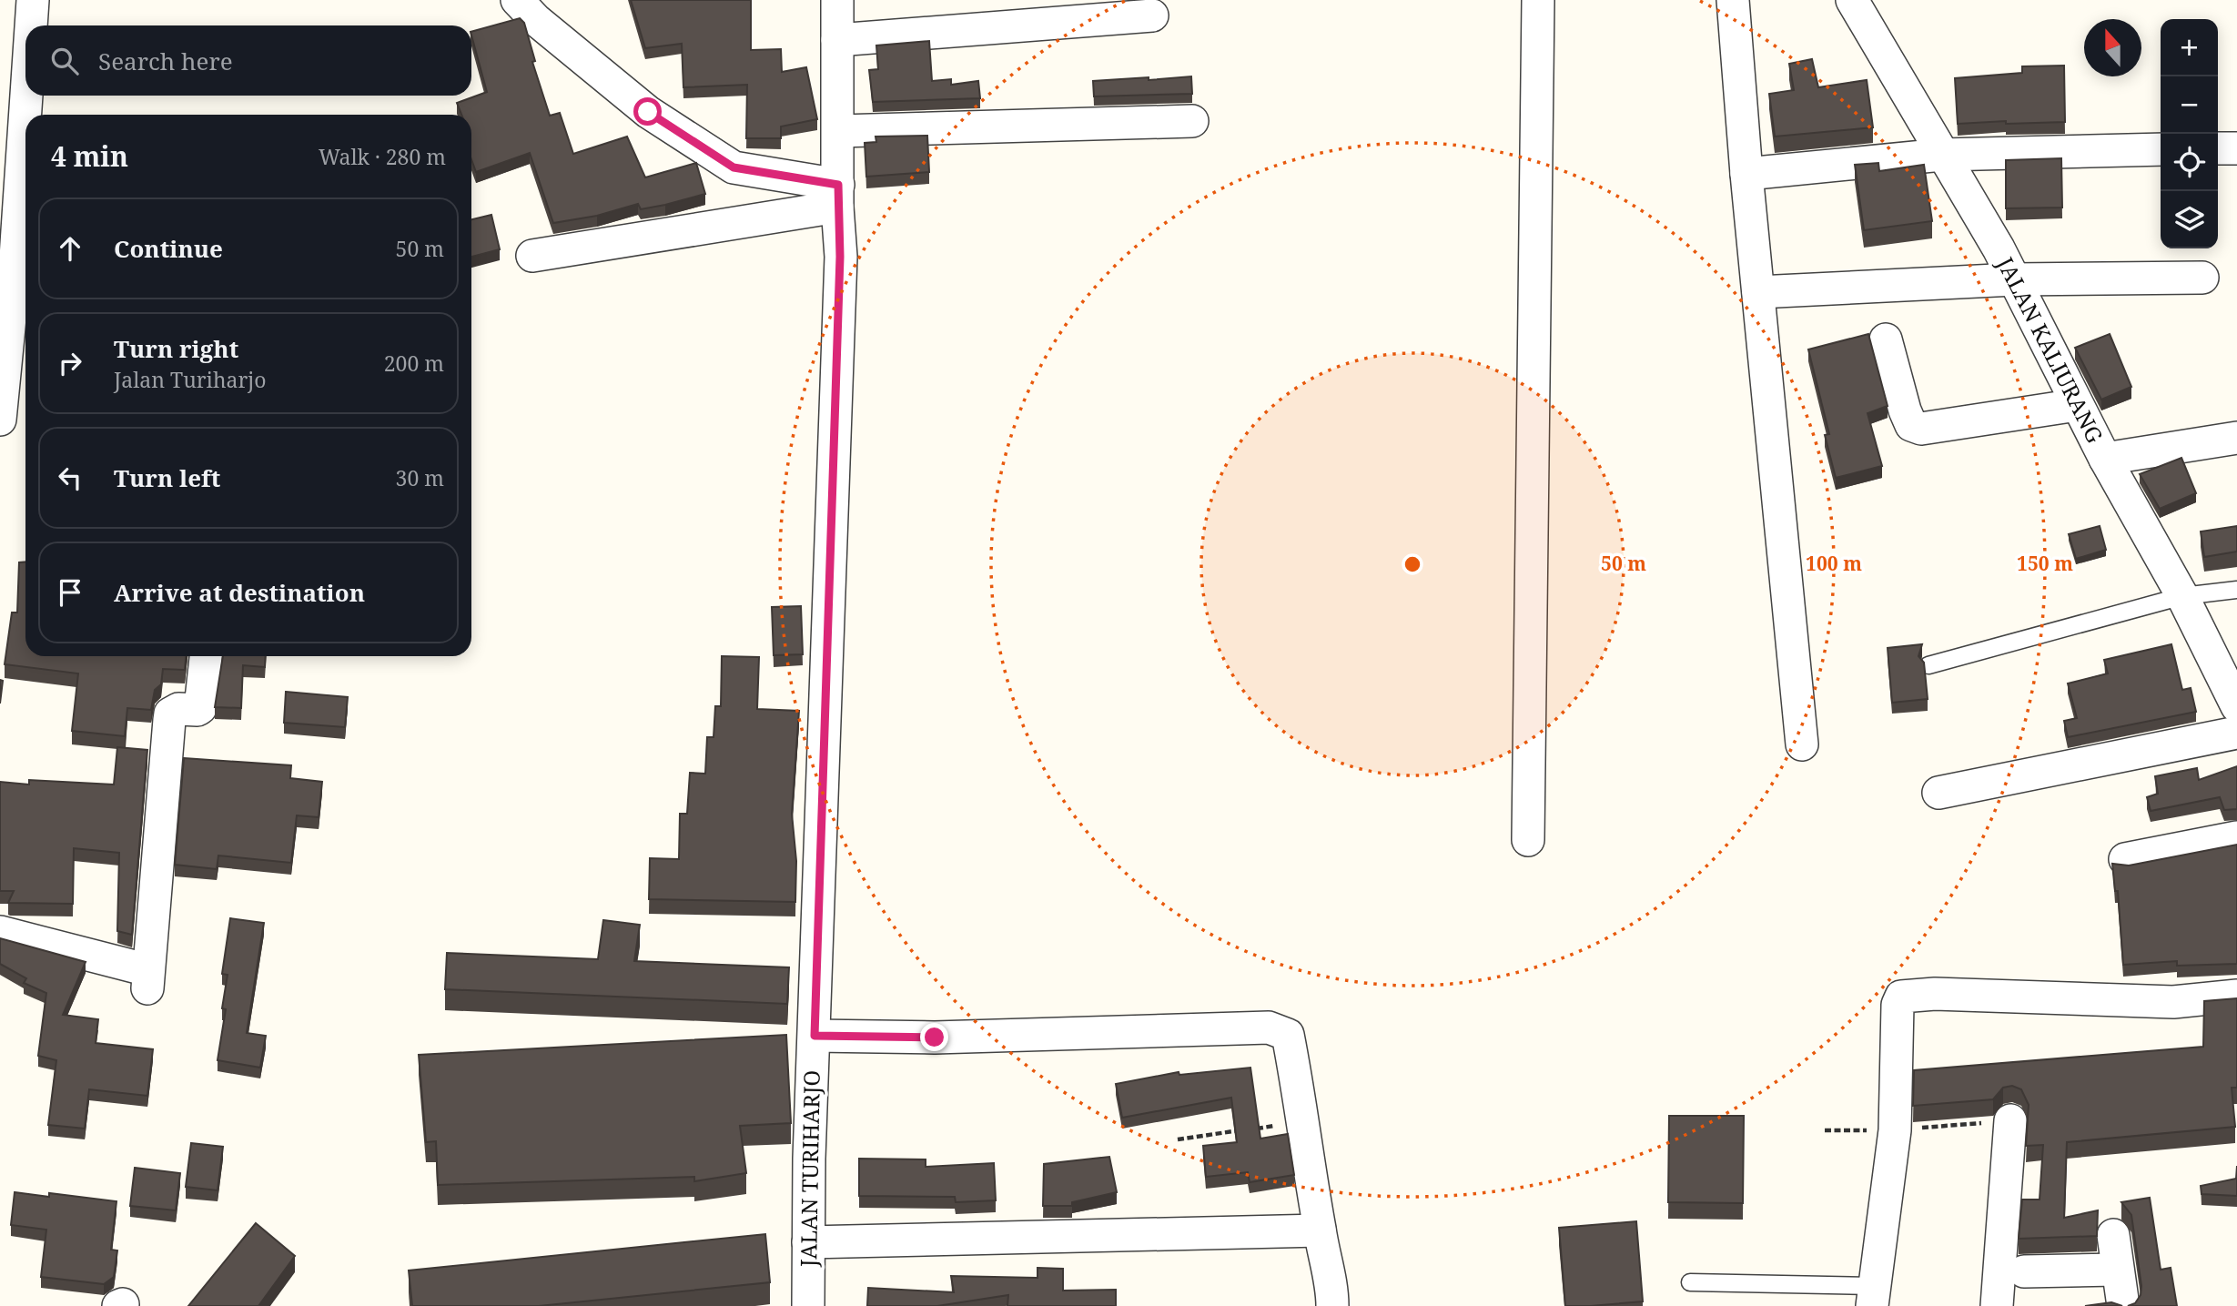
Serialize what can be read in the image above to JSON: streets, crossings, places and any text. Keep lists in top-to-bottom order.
{
  "streets": {
    "street": ["JALAN KALIURANG", "JALAN TURIHARJO"]
  },
  "north": "top",
  "page": {
    "map_buttons": ["+", "−"],
    "search": "Search here",
    "heading": ["4 min", "Walk · 280 m"],
    "list": [
      ["Continue", "50 m"],
      ["Turn right", "Jalan Turiharjo", "200 m"],
      ["Turn left", "30 m"],
      "Arrive at destination"
    ]
  },
  "rings": ["50 m", "100 m", "150 m"]
}
